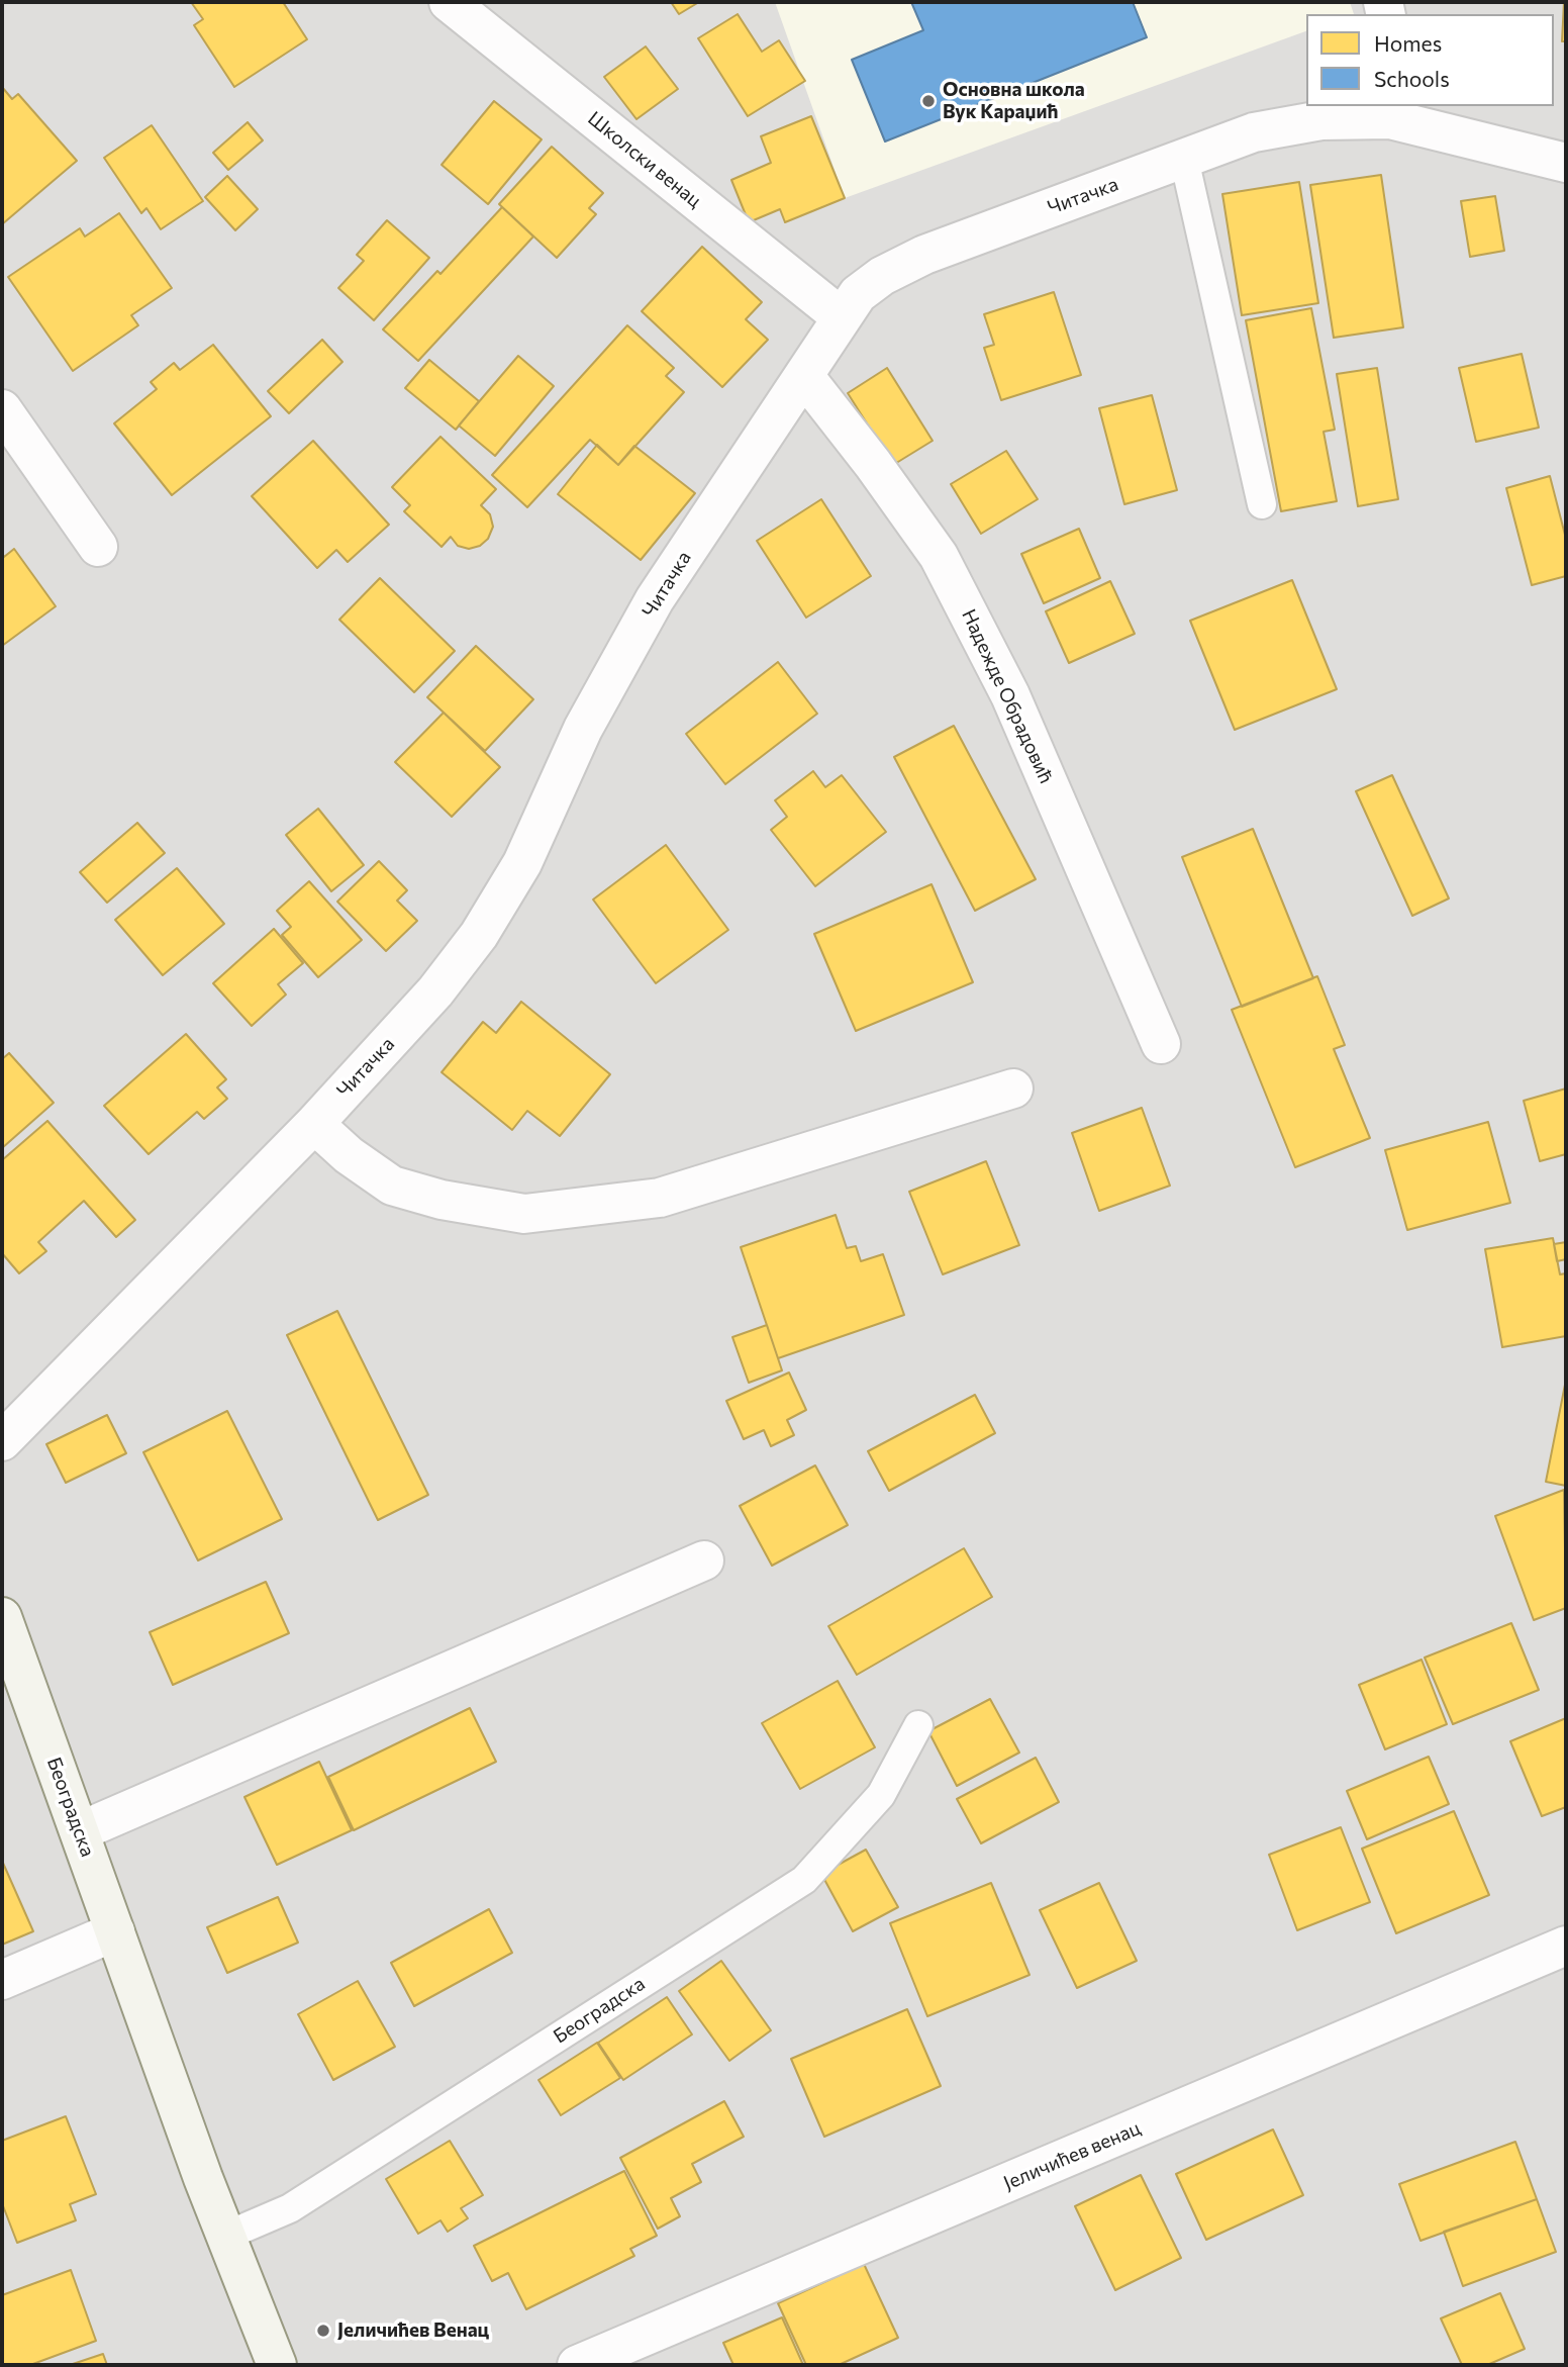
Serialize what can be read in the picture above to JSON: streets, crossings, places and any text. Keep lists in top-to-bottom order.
{
  "streets": {
    "main road": ["Београдска"],
    "street": [
      "Школски венац",
      "Читачка",
      "Надежде Обрадовић",
      "Јеличићев венац"
    ]
  },
  "crossings": [
    ["Школски венац", "Читачка"],
    ["Читачка", "Надежде Обрадовић"]
  ],
  "places": ["Основна школа Вук Караџић", "Јеличићев Венац"],
  "legend": ["Homes", "Schools"]
}
